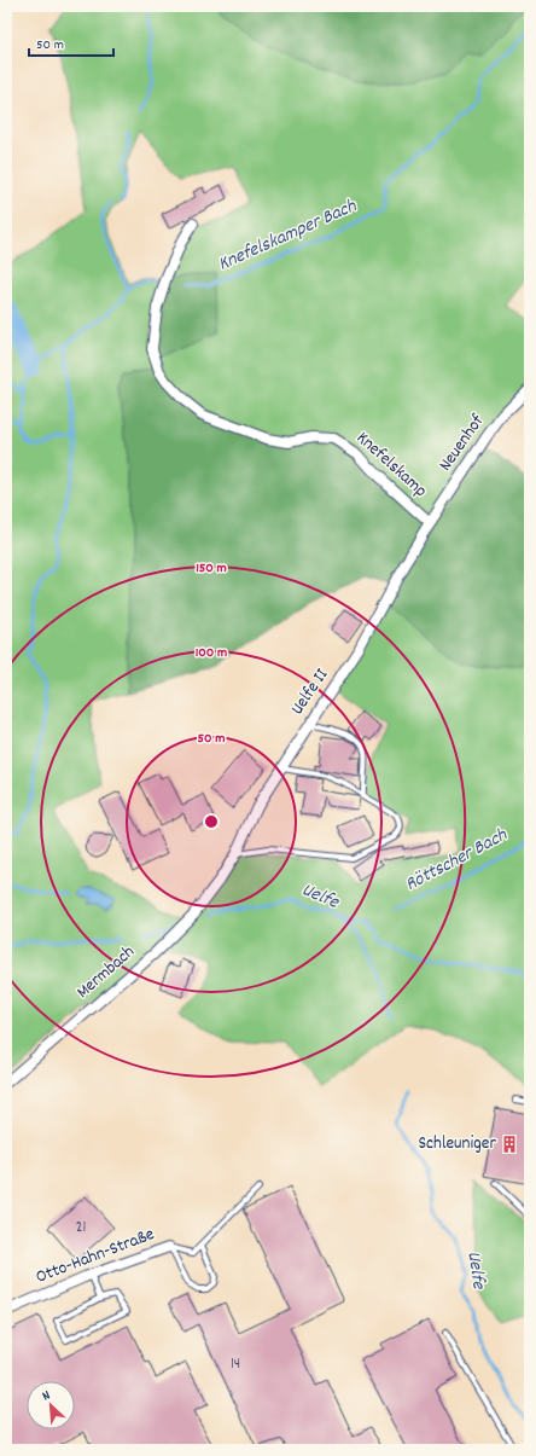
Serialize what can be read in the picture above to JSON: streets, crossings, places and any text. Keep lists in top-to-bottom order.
{
  "streets": {
    "street": [
      "Neuenhof",
      "Knefelskamp",
      "Uelfe II",
      "Mermbach",
      "Otto-Hahn-Straße"
    ]
  },
  "crossings": [
    ["Neuenhof", "Knefelskamp"],
    ["Neuenhof", "Uelfe II"],
    ["Knefelskamp", "Uelfe II"],
    ["Uelfe II", "Mermbach"]
  ],
  "water": ["Knefelskamper Bach", "Röttscher Bach", "Uelfe"],
  "places": {
    "building": ["Schleuniger"]
  },
  "house_numbers": ["21", "14"],
  "scale_bar": "50 m",
  "north": "top left",
  "rings": ["150 m", "100 m", "50 m"]
}
